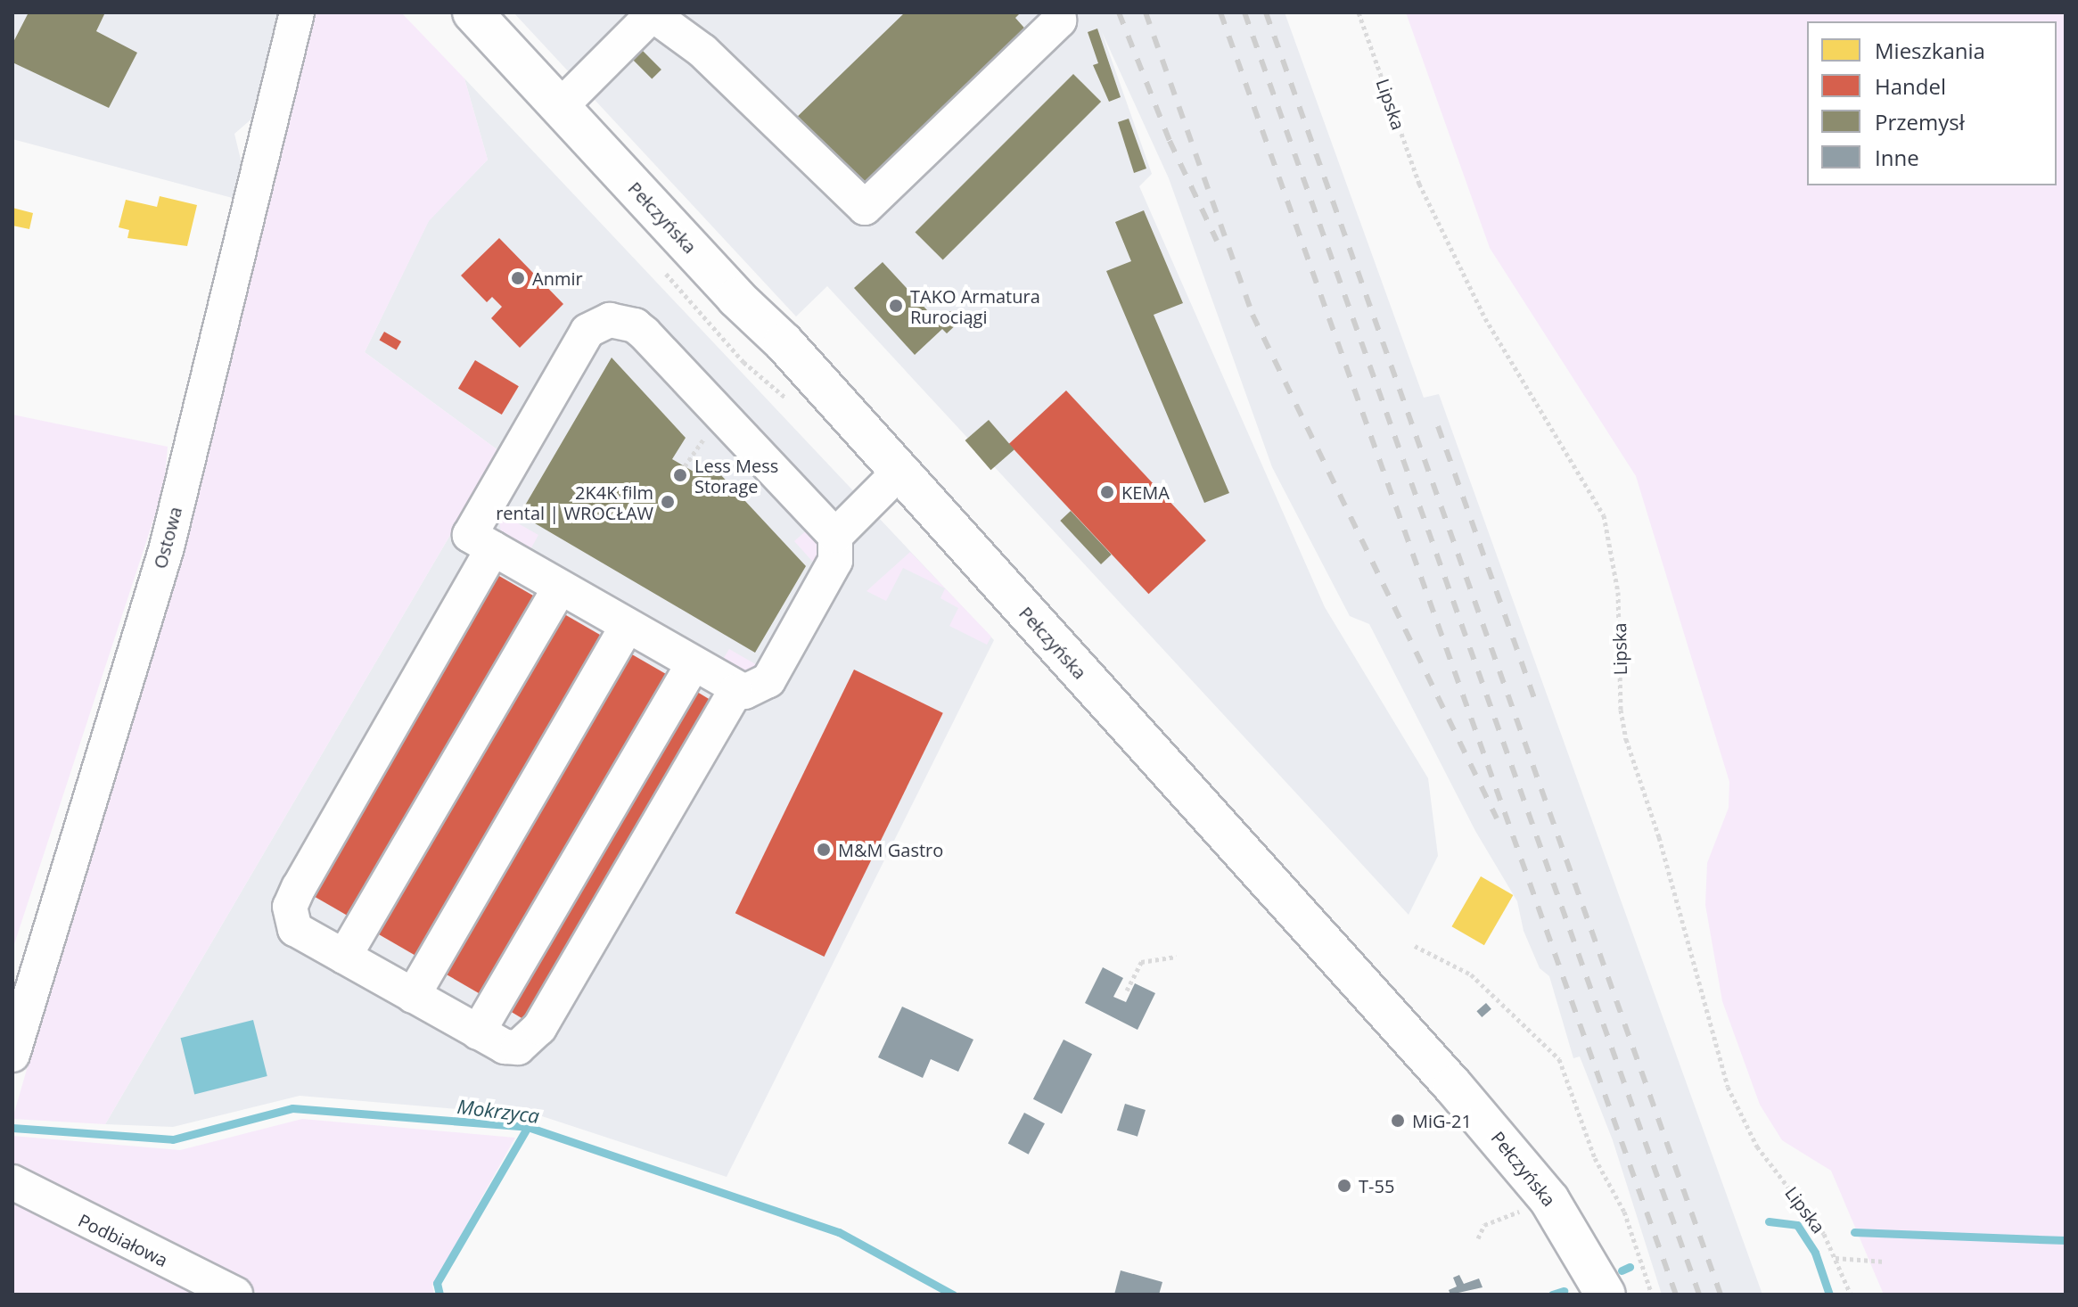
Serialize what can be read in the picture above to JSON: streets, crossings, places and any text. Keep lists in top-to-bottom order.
{
  "streets": {
    "main road": ["Pełczyńska"],
    "street": ["Ostowa", "Podbiałowa"],
    "path": ["Lipska"]
  },
  "water": ["Mokrzyca"],
  "places": [
    "Anmir",
    "TAKO Armatura Rurociągi",
    "Less Mess Storage",
    "KEMA",
    "2K4K film rental | WROCŁAW",
    "M&M Gastro",
    "MiG-21",
    "T-55"
  ],
  "legend": [
    "Mieszkania",
    "Handel",
    "Przemysł",
    "Inne"
  ]
}
